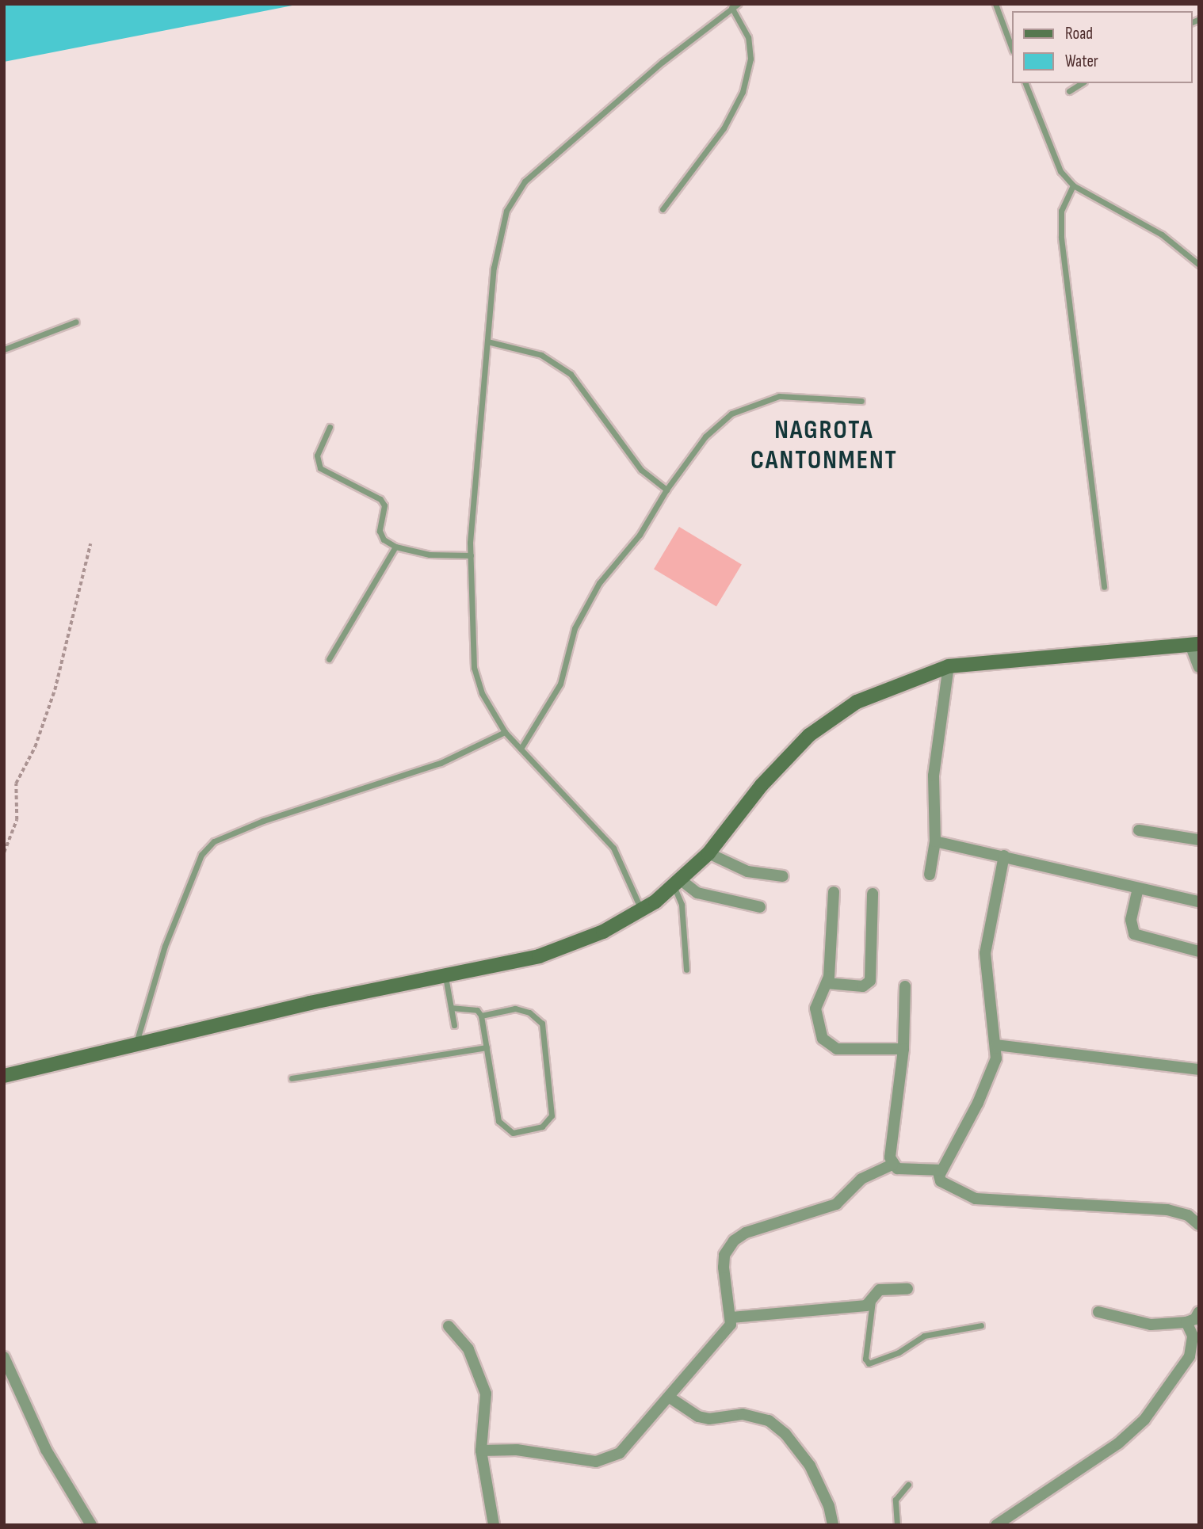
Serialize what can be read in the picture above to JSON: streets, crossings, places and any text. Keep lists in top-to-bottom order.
{
  "districts": ["NAGROTA CANTONMENT"],
  "legend": ["Road", "Water"]
}
